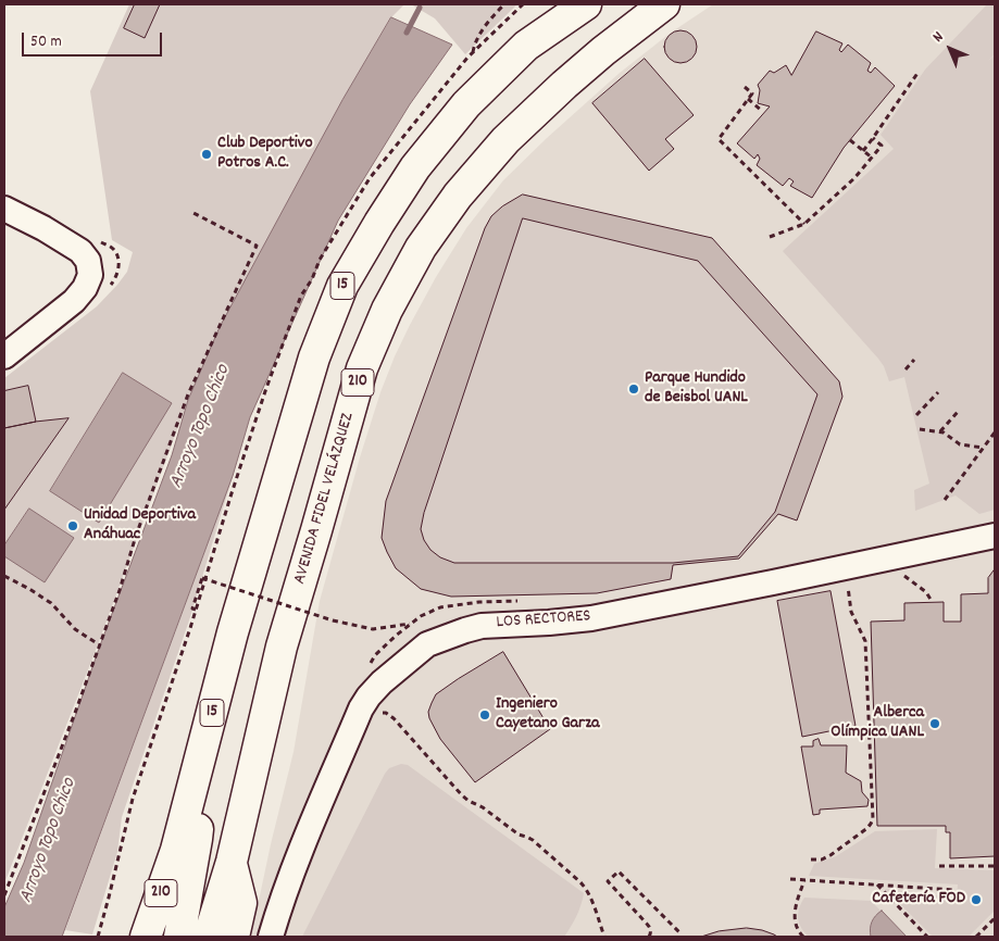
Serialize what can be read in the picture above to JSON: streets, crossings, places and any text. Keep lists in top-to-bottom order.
{
  "streets": {
    "highway": ["15", "210", "AVENIDA FIDEL VELÁZQUEZ"],
    "street": ["LOS RECTORES"]
  },
  "crossings": [
    ["15", "210"]
  ],
  "water": ["Arroyo Topo Chico"],
  "places": [
    "Club Deportivo Potros A.C.",
    "Parque Hundido de Beisbol UANL",
    "Unidad Deportiva Anáhuac",
    "Ingeniero Cayetano Garza",
    "Alberca Olímpica UANL",
    "Cafetería FOD"
  ],
  "scale_bar": "50 m",
  "north": "top left"
}
